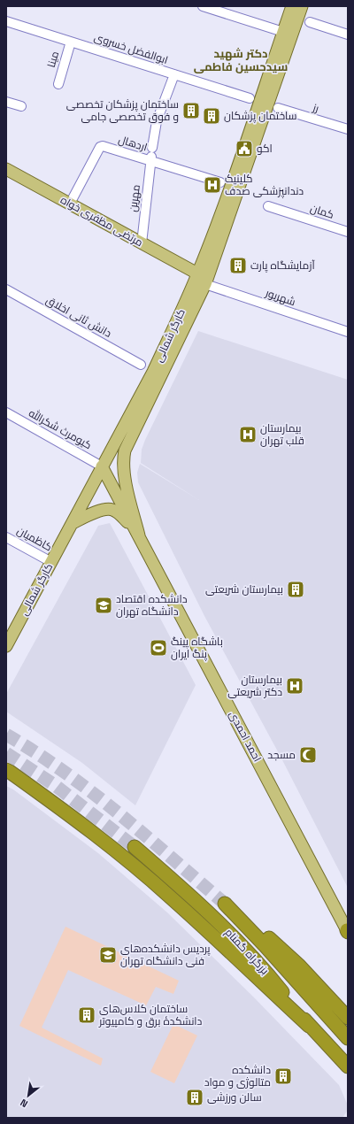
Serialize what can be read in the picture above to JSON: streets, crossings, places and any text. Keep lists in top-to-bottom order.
{
  "streets": {
    "highway": ["بزرگراه گمنام"],
    "main road": ["مرتضی مظفری خواه", "کارگر شمالی", "احمد احمدی"],
    "street": [
      "ابوالفضل خسروی",
      "مینا",
      "رز",
      "اردهال",
      "مهرین",
      "کمان",
      "شهریور",
      "دانش ثانی اخلاق",
      "کیومرث شکرالله",
      "کاظمیان"
    ]
  },
  "crossings": [
    ["ابوالفضل خسروی", "مینا"],
    ["ابوالفضل خسروی", "مهرین"],
    ["اردهال", "مهرین"],
    ["اردهال", "مرتضی مظفری خواه"],
    ["مهرین", "مرتضی مظفری خواه"],
    ["مرتضی مظفری خواه", "کارگر شمالی"],
    ["شهریور", "کارگر شمالی"],
    ["کارگر شمالی", "کیومرث شکرالله"],
    ["کارگر شمالی", "کاظمیان"],
    ["کارگر شمالی", "احمد احمدی"],
    ["کیومرث شکرالله", "احمد احمدی"]
  ],
  "districts": ["دکتر شهید سیدحسین فاطمی"],
  "places": {
    "building": [
      "ساختمان پزشکان تخصصی و فوق تخصصی جامی",
      "ساختمان پزشکان",
      "آزمایشگاه پارت",
      "بیمارستان شریعتی",
      "ساختمان کلاس‌های دانشکدهٔ برق و کامپیوتر",
      "دانشکده متالوژی و مواد",
      "سالن ورزشی"
    ],
    "public building": ["اکو"],
    "hospital": ["کلینیک دندانپزشکی صدف", "بیمارستان قلب تهران", "بیمارستان دکتر شریعتی"],
    "school or university": ["دانشکده اقتصاد دانشگاه تهران", "پردیس دانشکده‌های فنی دانشگاه تهران"],
    "sports": ["باشگاه پینگ پنگ ایران"],
    "mosque": ["مسجد"]
  },
  "north": "bottom left"
}
